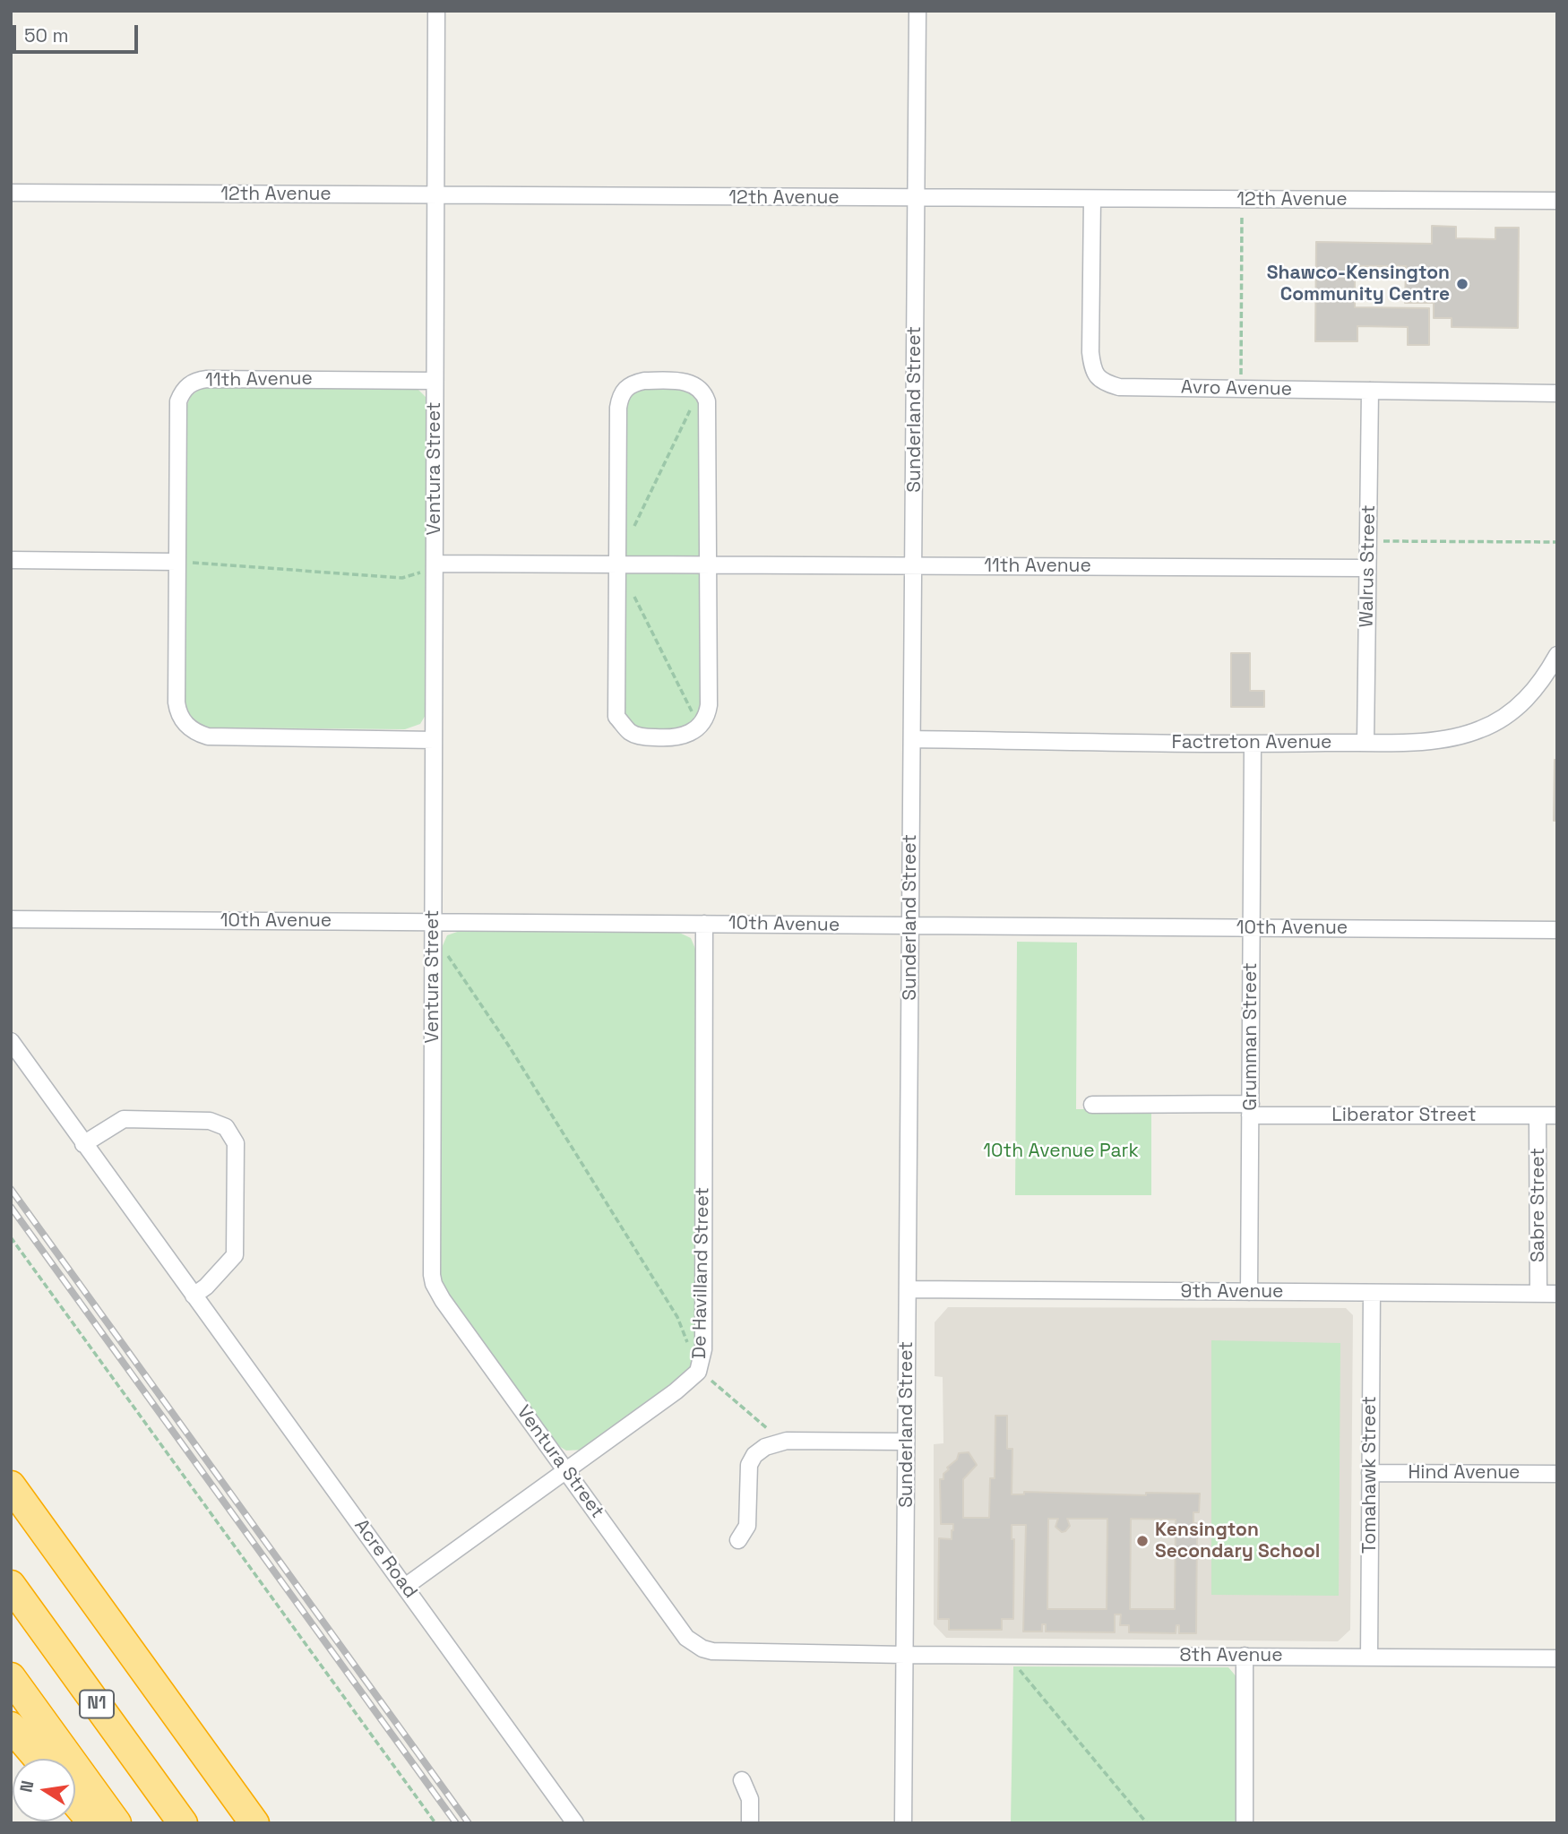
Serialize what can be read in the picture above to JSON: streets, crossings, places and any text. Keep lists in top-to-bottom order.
{
  "streets": {
    "highway": ["N1"],
    "street": [
      "12th Avenue",
      "11th Avenue",
      "Avro Avenue",
      "Sunderland Street",
      "Ventura Street",
      "Walrus Street",
      "Factreton Avenue",
      "10th Avenue",
      "Grumman Street",
      "Liberator Street",
      "Sabre Street",
      "De Havilland Street",
      "9th Avenue",
      "Hind Avenue",
      "Tomahawk Street",
      "Acre Road",
      "8th Avenue"
    ]
  },
  "crossings": [
    ["12th Avenue", "Avro Avenue"],
    ["12th Avenue", "Sunderland Street"],
    ["12th Avenue", "Ventura Street"],
    ["11th Avenue", "Sunderland Street"],
    ["11th Avenue", "Ventura Street"],
    ["11th Avenue", "Walrus Street"],
    ["Avro Avenue", "Walrus Street"],
    ["Sunderland Street", "Ventura Street"],
    ["Sunderland Street", "Factreton Avenue"],
    ["Sunderland Street", "10th Avenue"],
    ["Sunderland Street", "9th Avenue"],
    ["Sunderland Street", "8th Avenue"],
    ["Ventura Street", "10th Avenue"],
    ["Ventura Street", "De Havilland Street"],
    ["Ventura Street", "8th Avenue"],
    ["Walrus Street", "Factreton Avenue"],
    ["Factreton Avenue", "Grumman Street"],
    ["10th Avenue", "Grumman Street"],
    ["10th Avenue", "De Havilland Street"],
    ["Grumman Street", "Liberator Street"],
    ["Grumman Street", "9th Avenue"],
    ["Liberator Street", "Sabre Street"],
    ["Sabre Street", "9th Avenue"],
    ["De Havilland Street", "Acre Road"],
    ["9th Avenue", "Tomahawk Street"],
    ["Hind Avenue", "Tomahawk Street"],
    ["Tomahawk Street", "8th Avenue"]
  ],
  "parks": ["10th Avenue Park"],
  "places": ["Shawco-Kensington Community Centre", "Kensington Secondary School"],
  "scale_bar": "50 m",
  "north": "left"
}
